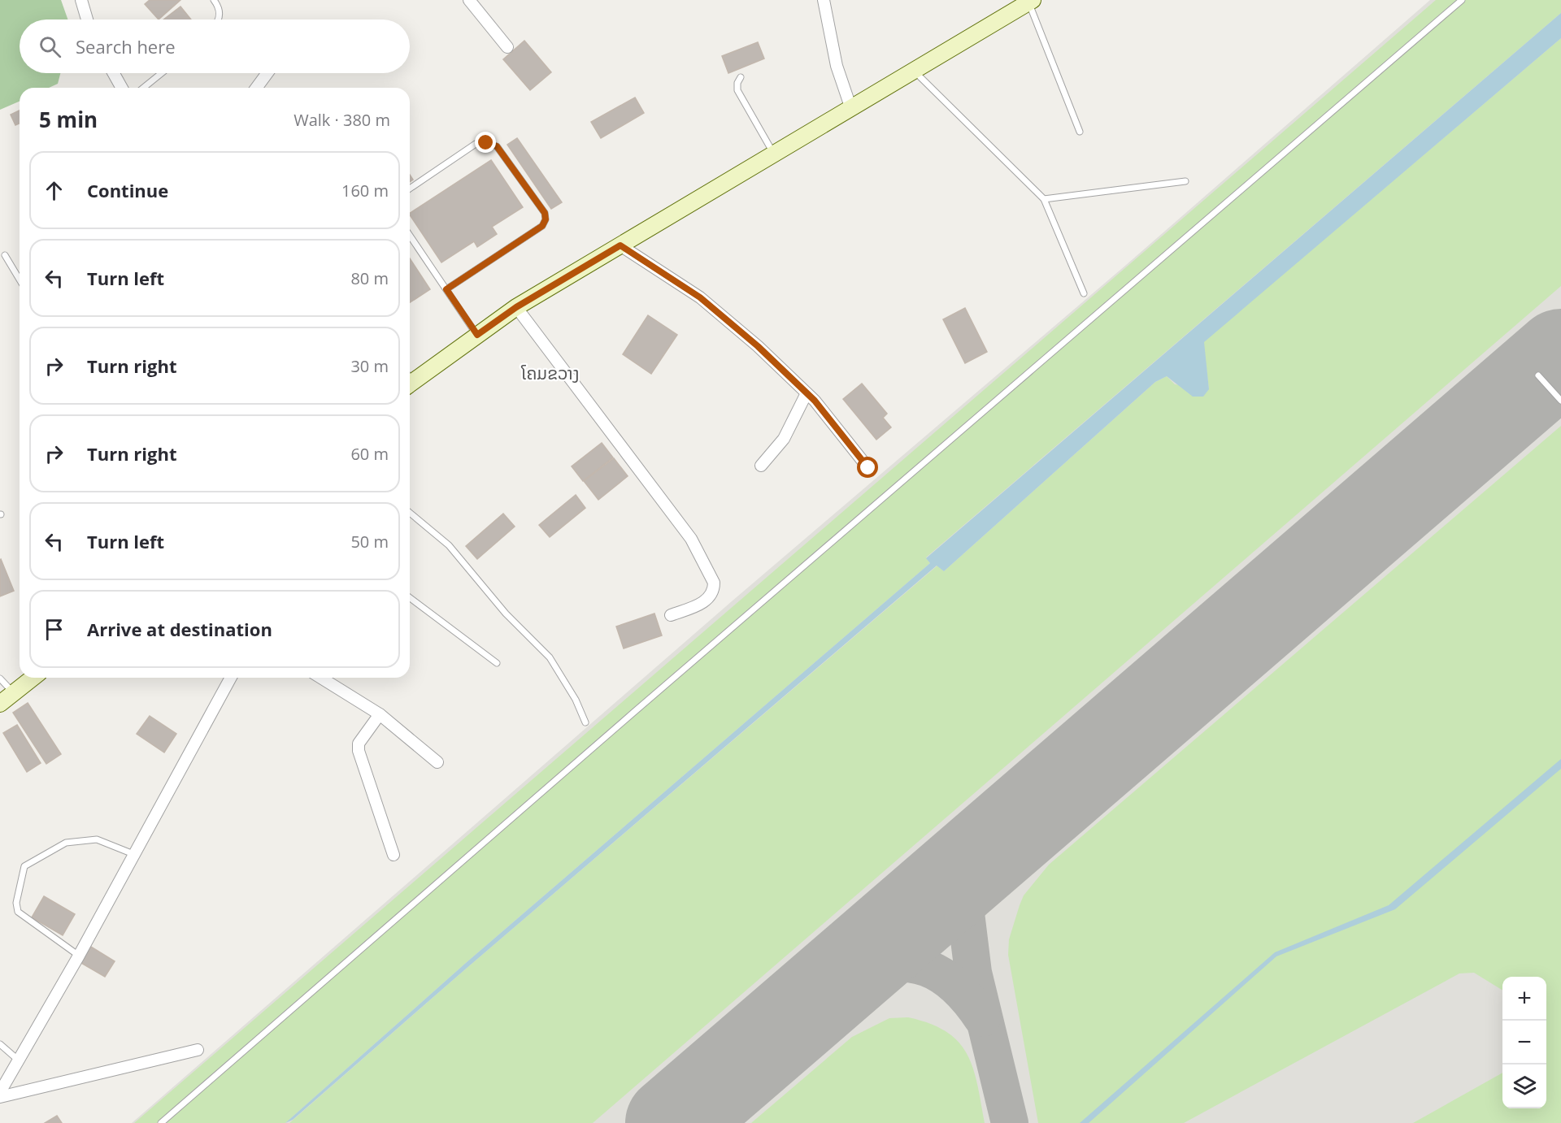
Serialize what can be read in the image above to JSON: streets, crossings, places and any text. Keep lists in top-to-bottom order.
{
  "districts": ["ໂຄມຂວາງ"],
  "page": {
    "search": "Search here",
    "heading": ["5 min", "Walk · 380 m"],
    "list": [
      ["Continue", "160 m"],
      ["Turn left", "80 m"],
      ["Turn right", "30 m"],
      ["Turn right", "60 m"],
      ["Turn left", "50 m"],
      "Arrive at destination"
    ],
    "map_buttons": ["+", "−"]
  }
}
